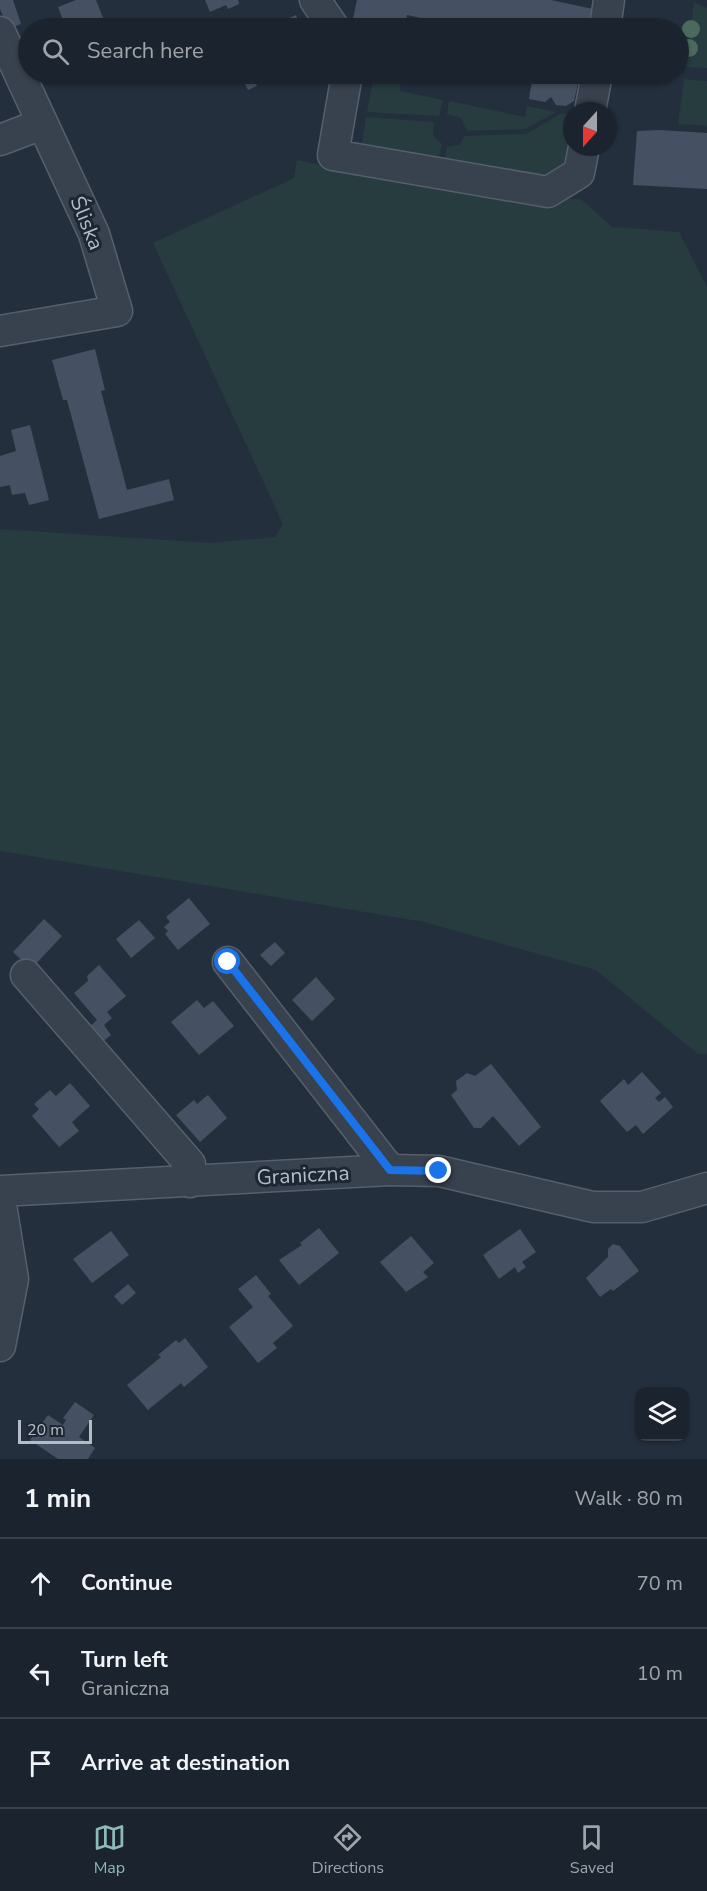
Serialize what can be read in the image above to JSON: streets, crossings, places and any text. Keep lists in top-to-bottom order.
{
  "streets": {
    "street": ["Śliska", "Graniczna"]
  },
  "scale_bar": "20 m",
  "north": "bottom",
  "page": {
    "search": "Search here",
    "scale": "20 m",
    "heading": ["1 min", "Walk · 80 m"],
    "list": [
      ["Continue", "70 m"],
      ["Turn left", "Graniczna", "10 m"],
      "Arrive at destination"
    ],
    "nav": ["Map", "Directions", "Saved"]
  }
}
